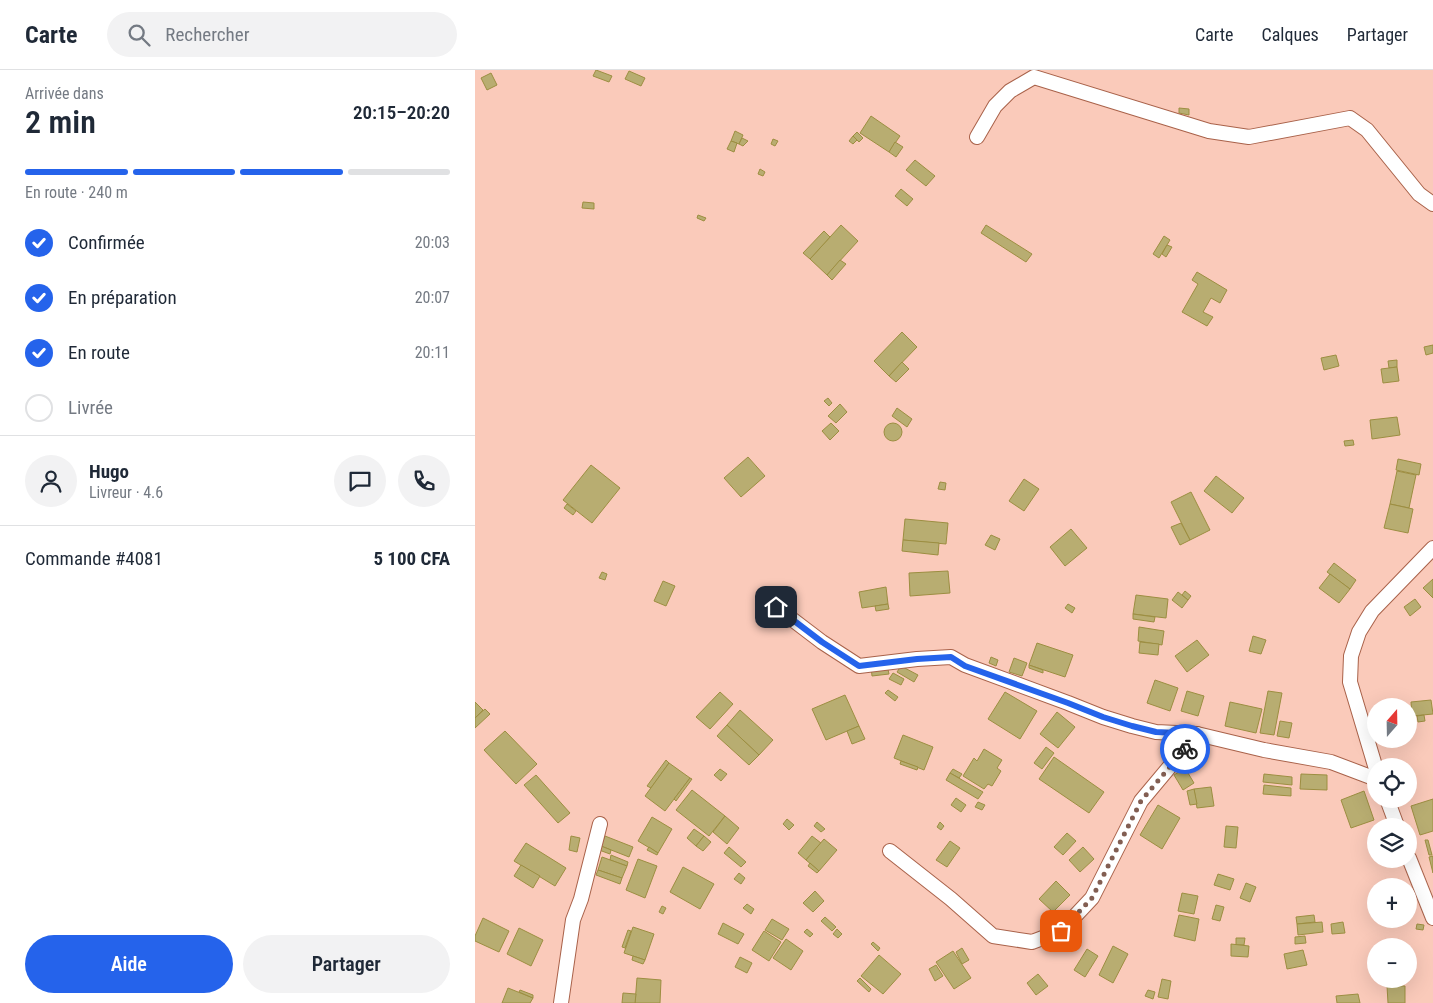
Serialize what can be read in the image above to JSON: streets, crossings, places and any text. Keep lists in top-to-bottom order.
{
  "north": "top",
  "page": {
    "header": "Carte",
    "search": "Rechercher",
    "nav": ["Carte", "Calques", "Partager"],
    "heading": ["2 min", "Arrivée dans", "20:15–20:20"],
    "panel": [
      "Hugo",
      "Livreur · 4.6",
      "Commande #4081",
      "5 100 CFA"
    ],
    "bar": "En route · 240 m",
    "list": [
      ["Confirmée", "20:03"],
      ["En préparation", "20:07"],
      ["En route", "20:11"],
      "Livrée"
    ],
    "map_buttons": ["+", "−"],
    "buttons": ["Aide", "Partager"]
  }
}
